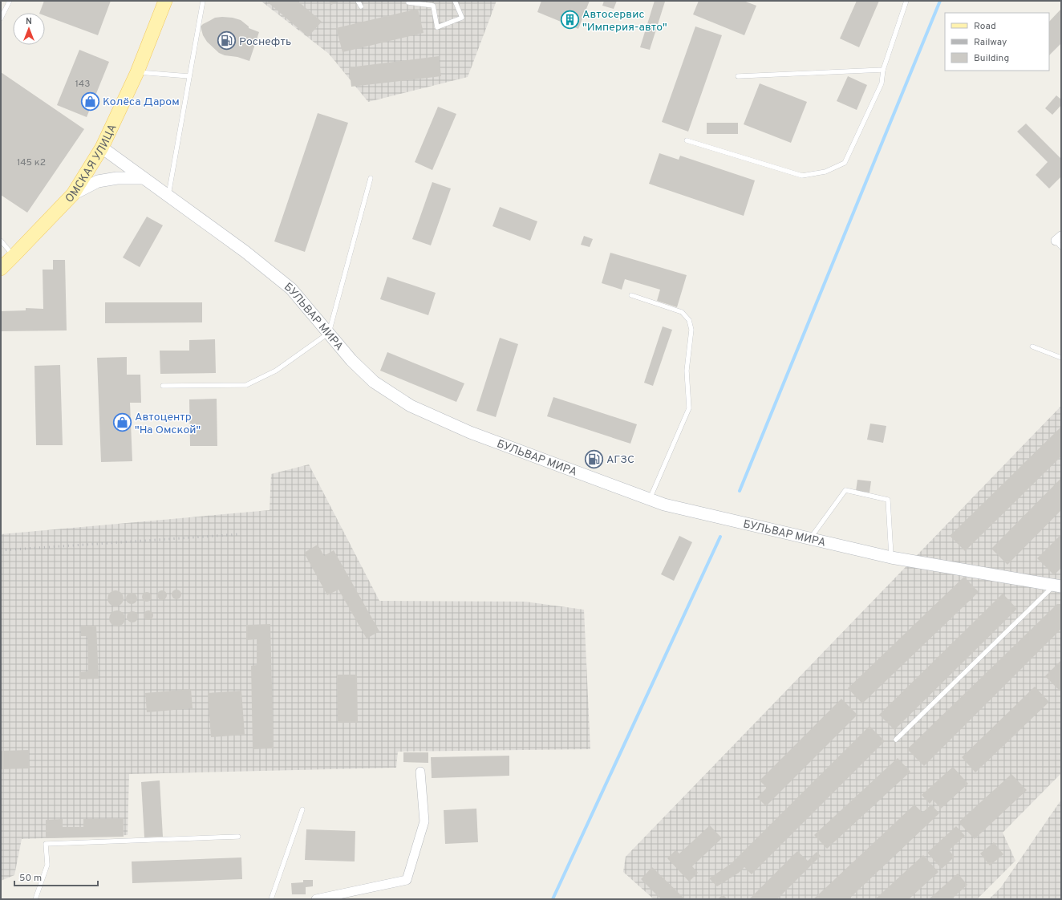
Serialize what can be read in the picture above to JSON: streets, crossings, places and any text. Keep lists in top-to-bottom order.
{
  "streets": {
    "main road": ["ОМСКАЯ УЛИЦА"],
    "street": ["БУЛЬВАР МИРА"]
  },
  "crossings": [
    ["ОМСКАЯ УЛИЦА", "БУЛЬВАР МИРА"]
  ],
  "places": {
    "building": ["Автосервис \"Империя-авто\""],
    "fuel station": ["Роснефть", "АГЗС"],
    "shop": ["Колёса Даром", "Автоцентр \"На Омской\""]
  },
  "house_numbers": ["143", "145 к2"],
  "legend": ["Road", "Railway", "Building"],
  "scale_bar": "50 m",
  "north": "top"
}
